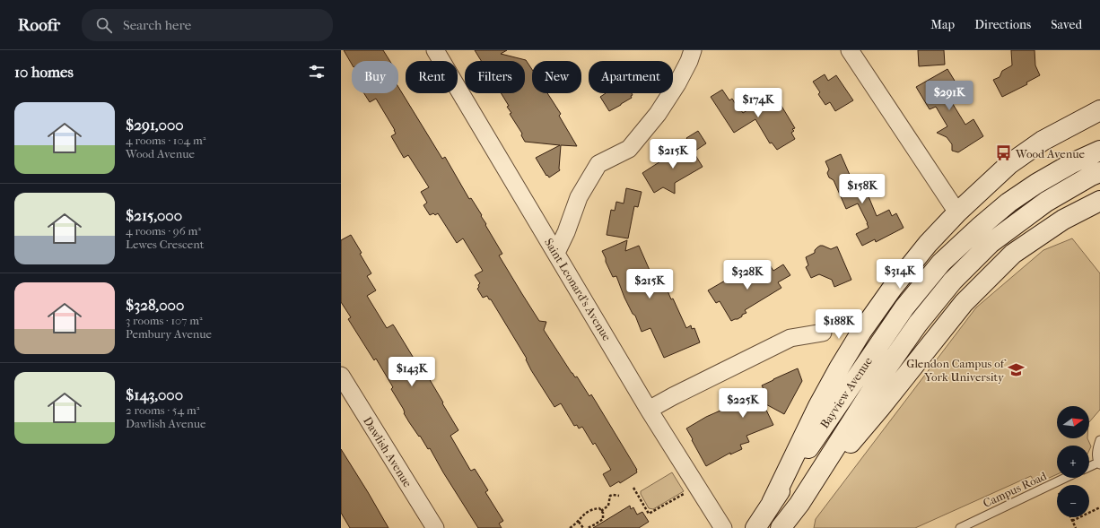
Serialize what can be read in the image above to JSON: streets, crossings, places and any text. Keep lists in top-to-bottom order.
{
  "streets": {
    "main road": ["Bayview Avenue"],
    "street": ["Saint Leonard's Avenue", "Dawlish Avenue"],
    "lane": ["Campus Road"]
  },
  "places": {
    "bus stop": ["Wood Avenue"],
    "school or university": ["Glendon Campus of York University"]
  },
  "north": "right",
  "page": {
    "header": "Roofr",
    "search": "Search here",
    "nav": ["Map", "Directions", "Saved"],
    "heading": "10 homes",
    "chip": [
      "Buy",
      "Rent",
      "Filters",
      "New",
      "Apartment"
    ],
    "price": [
      "$291K",
      "$174K",
      "$215K",
      "$158K",
      "$314K",
      "$328K",
      "$215K",
      "$188K",
      "$143K",
      "$225K"
    ],
    "list": [
      {
        "name": "$291,000",
        "note": "4 rooms · 104 m² · Wood Avenue"
      },
      {
        "name": "$215,000",
        "note": "4 rooms · 96 m² · Lewes Crescent"
      },
      {
        "name": "$328,000",
        "note": "3 rooms · 107 m² · Pembury Avenue"
      },
      {
        "name": "$143,000",
        "note": "2 rooms · 54 m² · Dawlish Avenue"
      }
    ],
    "map_buttons": ["+", "−"]
  }
}
